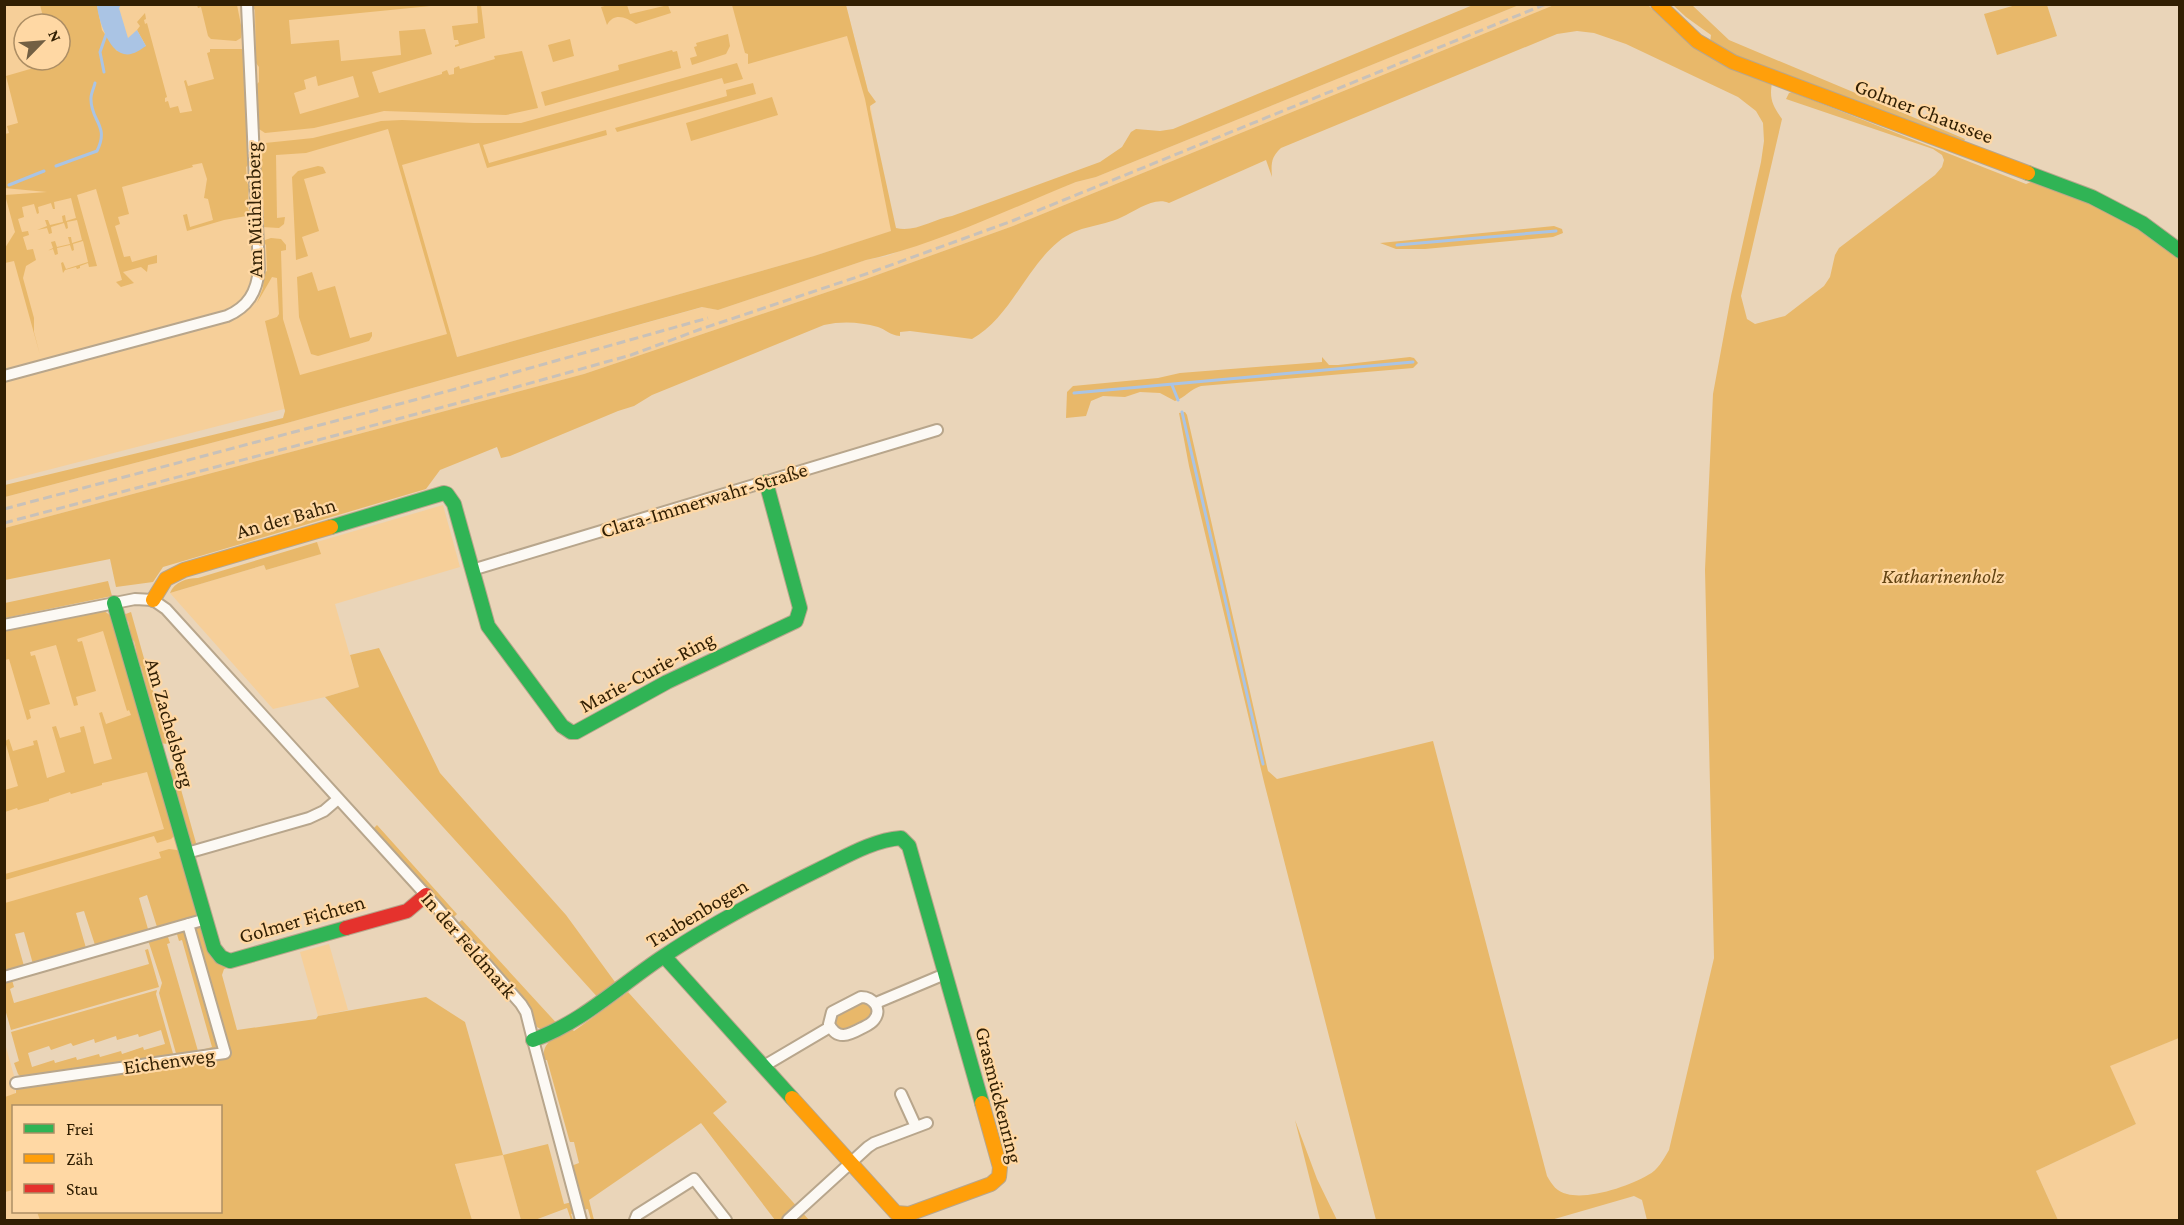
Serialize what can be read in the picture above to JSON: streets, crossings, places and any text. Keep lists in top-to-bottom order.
{
  "streets": {
    "street": [
      "Golmer Chaussee",
      "Am Mühlenberg",
      "Clara-Immerwahr-Straße",
      "An der Bahn",
      "Marie-Curie-Ring",
      "Am Zachelsberg",
      "Taubenbogen",
      "Golmer Fichten",
      "In der Feldmark",
      "Eichenweg",
      "Grasmückenring"
    ]
  },
  "crossings": [
    ["Clara-Immerwahr-Straße", "Marie-Curie-Ring"],
    ["An der Bahn", "Marie-Curie-Ring"],
    ["An der Bahn", "In der Feldmark"],
    ["Am Zachelsberg", "Golmer Fichten"],
    ["Taubenbogen", "In der Feldmark"],
    ["Taubenbogen", "Grasmückenring"],
    ["Golmer Fichten", "In der Feldmark"]
  ],
  "parks": ["Katharinenholz"],
  "legend": ["Frei", "Zäh", "Stau"],
  "north": "top right"
}
